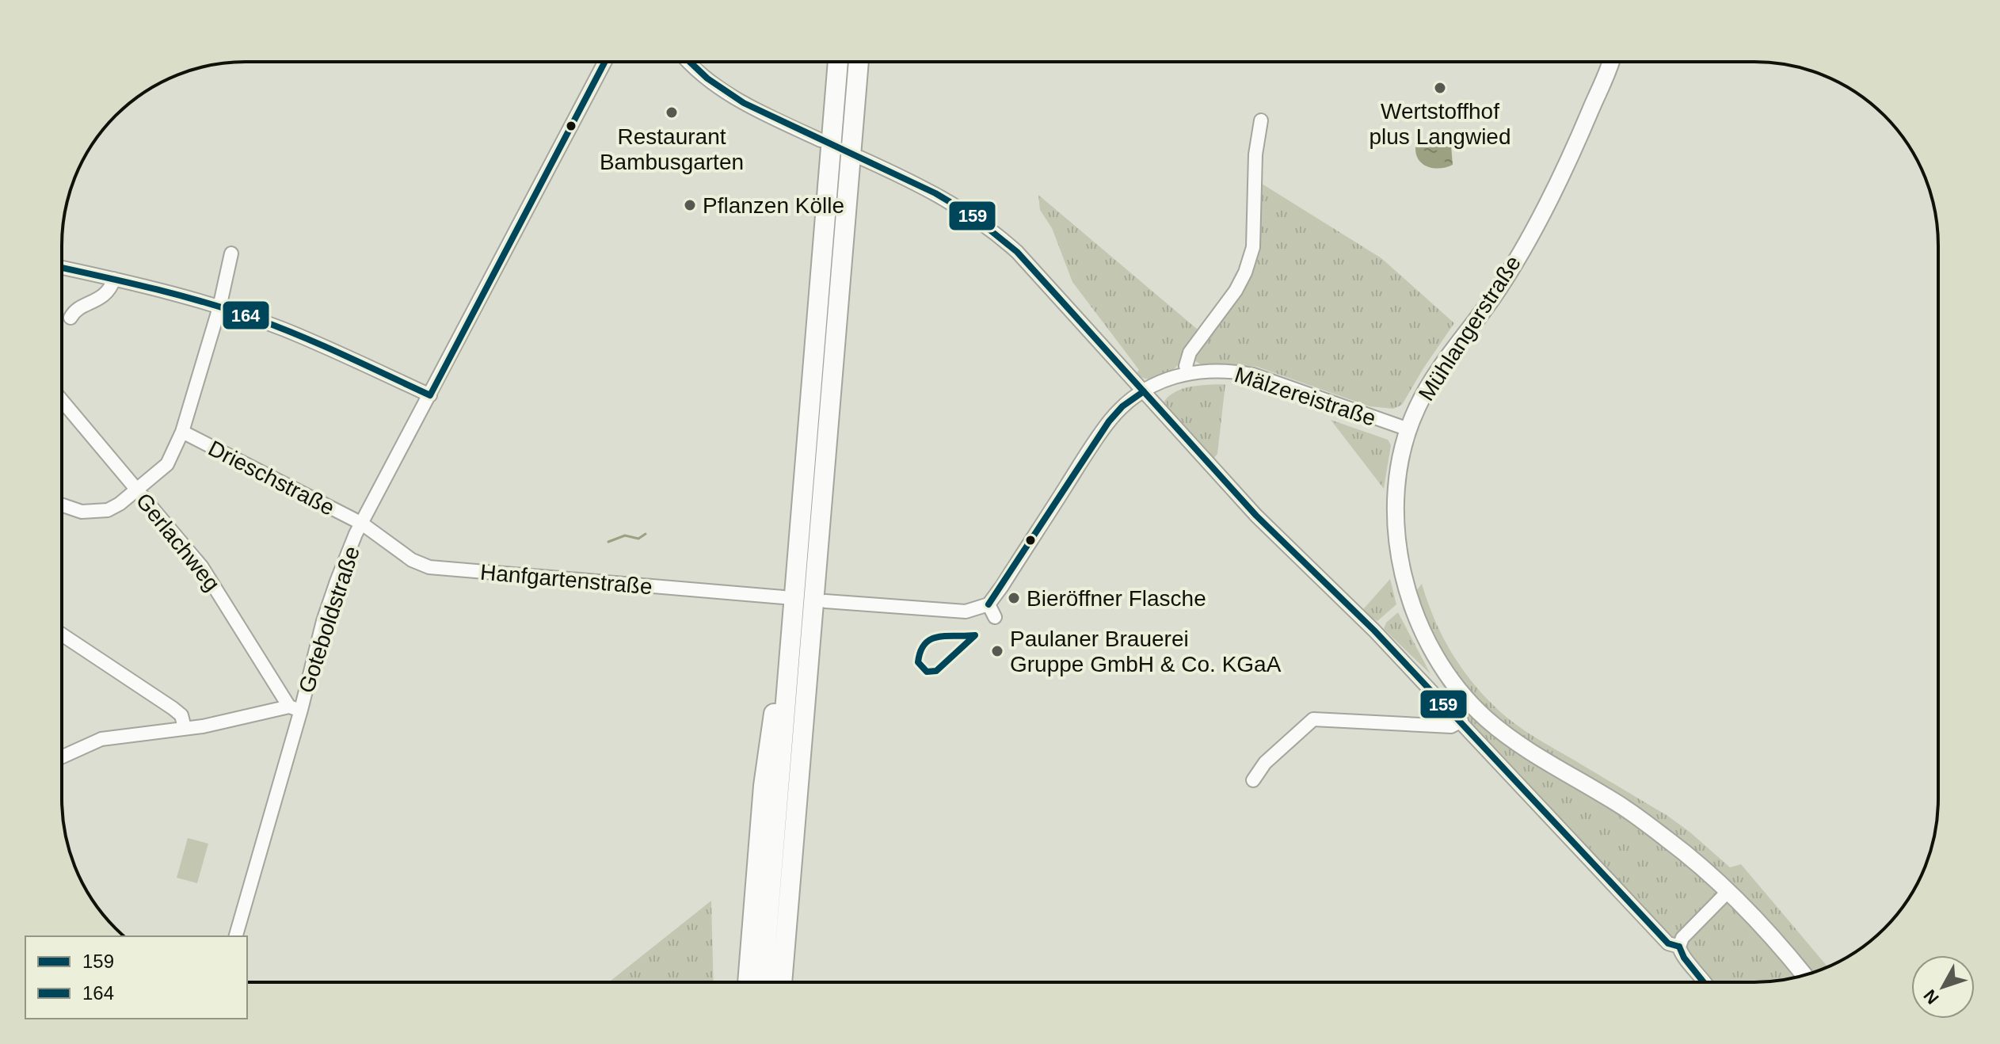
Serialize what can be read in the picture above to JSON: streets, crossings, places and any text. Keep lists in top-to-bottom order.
{
  "streets": {
    "main road": ["Mühlangerstraße"],
    "street": [
      "Mälzereistraße",
      "Drieschstraße",
      "Gerlachweg",
      "Hanfgartenstraße",
      "Goteboldstraße"
    ]
  },
  "crossings": [
    ["Mühlangerstraße", "Mälzereistraße"],
    ["Drieschstraße", "Hanfgartenstraße"],
    ["Drieschstraße", "Goteboldstraße"],
    ["Gerlachweg", "Goteboldstraße"],
    ["Hanfgartenstraße", "Goteboldstraße"]
  ],
  "places": [
    "Wertstoffhof plus Langwied",
    "Restaurant Bambusgarten",
    "Pflanzen Kölle",
    "Bieröffner Flasche",
    "Paulaner Brauerei Gruppe GmbH & Co. KGaA"
  ],
  "lines": ["transit line 159", "transit line 164"],
  "legend": ["159", "164"],
  "north": "bottom left"
}
